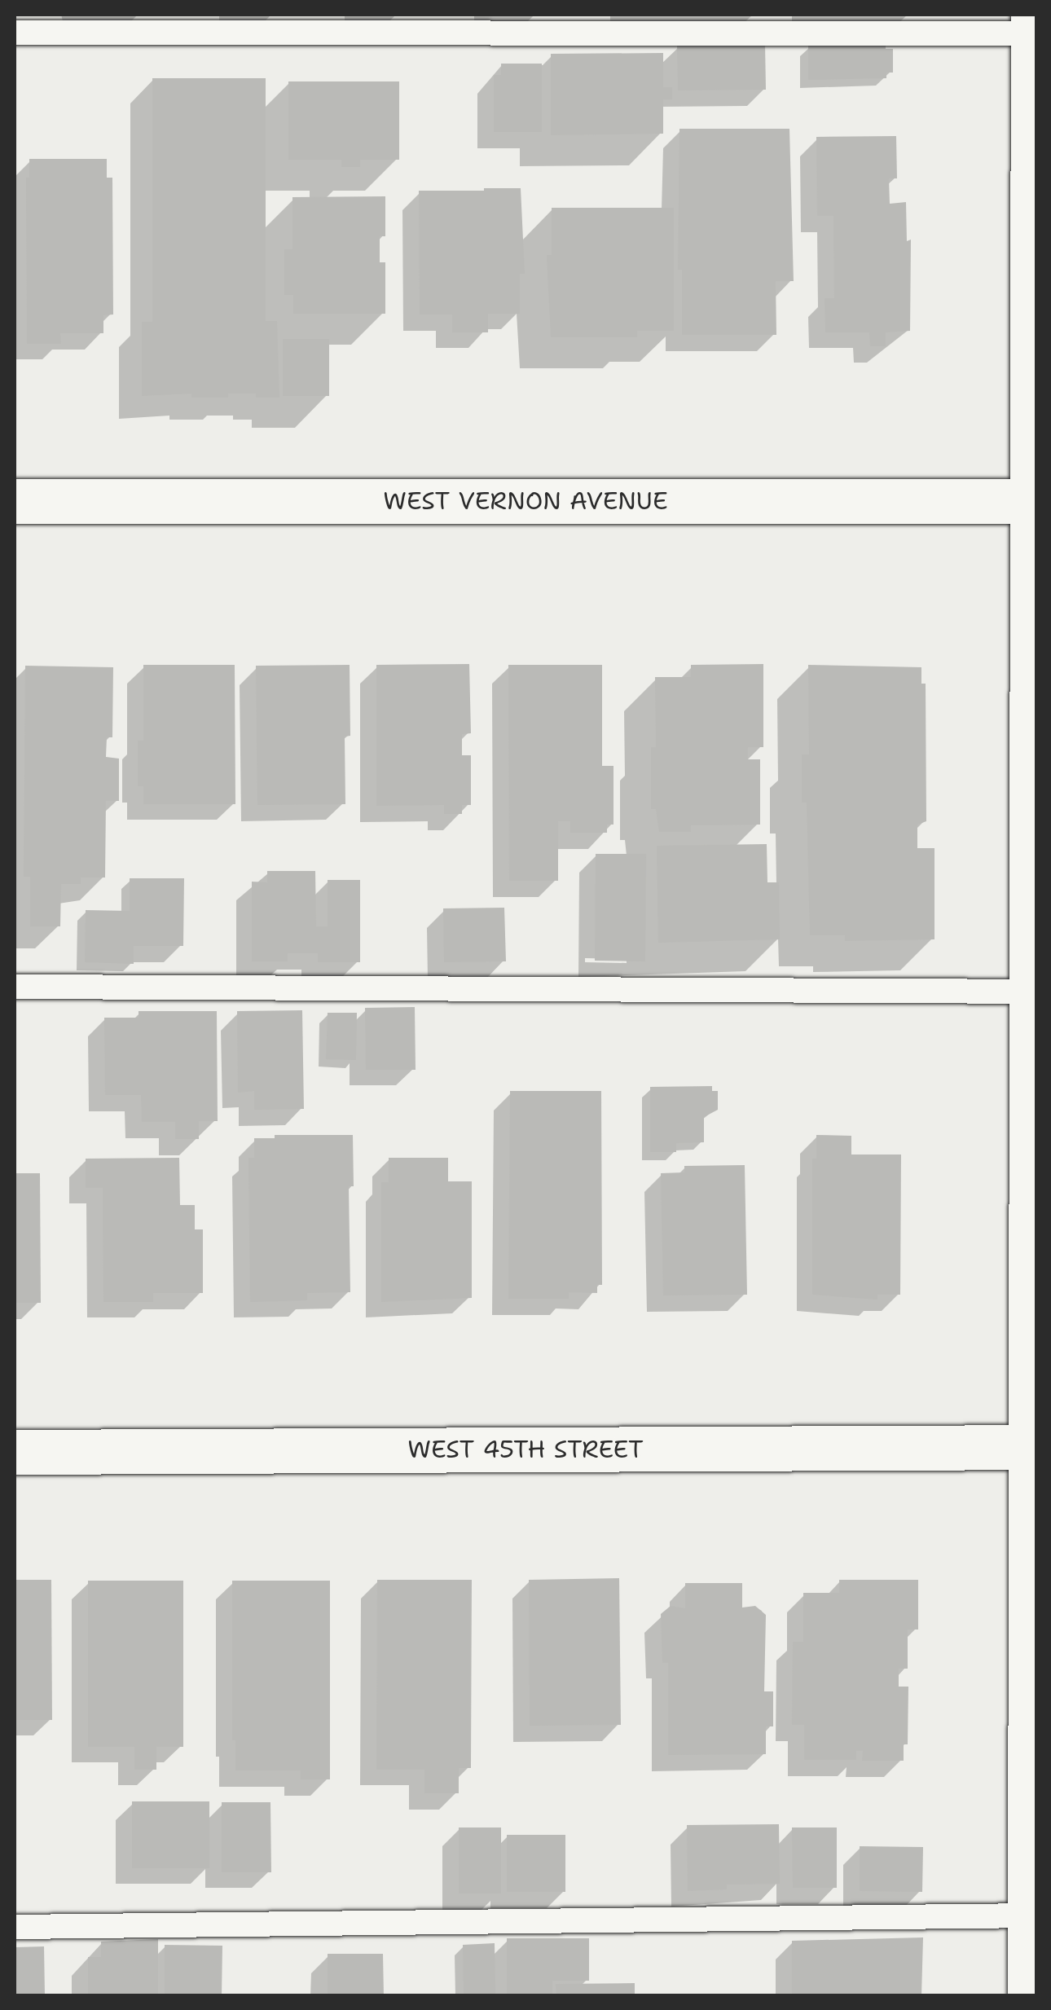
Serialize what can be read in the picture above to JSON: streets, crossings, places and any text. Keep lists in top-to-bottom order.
{
  "streets": {
    "street": ["WEST VERNON AVENUE", "WEST 45TH STREET"]
  }
}
